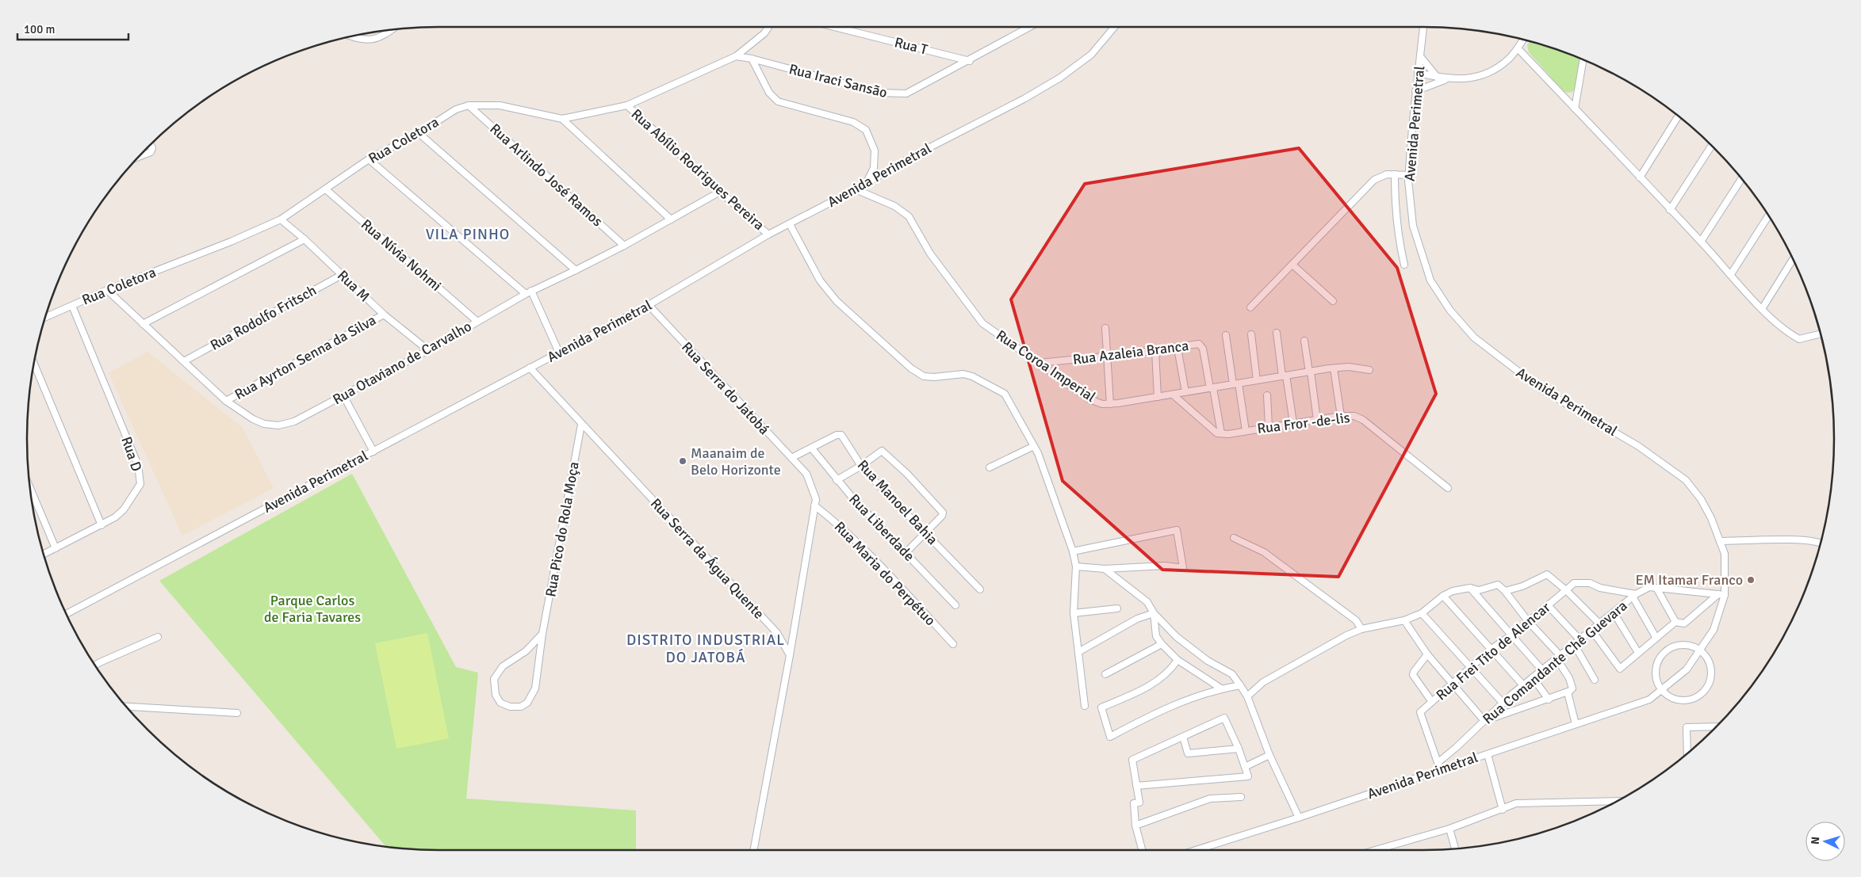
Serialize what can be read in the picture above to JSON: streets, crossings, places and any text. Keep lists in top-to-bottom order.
{
  "streets": {
    "street": [
      "Rua T",
      "Rua Iraci Sansão",
      "Avenida Perimetral",
      "Rua Coletora",
      "Rua Abílio Rodrigues Pereira",
      "Rua Arlindo José Ramos",
      "Rua Nívia Nohmi",
      "Rua M",
      "Rua Rodolfo Fritsch",
      "Rua Azaleia Branca",
      "Rua Ayrton Senna da Silva",
      "Rua Otaviano de Carvalho",
      "Rua Coroa Imperial",
      "Rua Serra do Jatobá",
      "Rua Fror -de-lis",
      "Rua D",
      "Rua Manoel Bahia",
      "Rua Liberdade",
      "Rua Pico do Rola Moça",
      "Rua Serra da Água Quente",
      "Rua Maria do Perpétuo",
      "Rua Frei Tito de Alencar",
      "Rua Comandante Chê Guevara"
    ]
  },
  "crossings": [
    ["Rua T", "Rua Iraci Sansão"],
    ["Rua Iraci Sansão", "Rua Coletora"],
    ["Avenida Perimetral", "Rua Abílio Rodrigues Pereira"],
    ["Avenida Perimetral", "Rua Coroa Imperial"],
    ["Avenida Perimetral", "Rua Serra do Jatobá"],
    ["Avenida Perimetral", "Rua Serra da Água Quente"],
    ["Rua Coletora", "Rua Abílio Rodrigues Pereira"],
    ["Rua Coletora", "Rua Arlindo José Ramos"],
    ["Rua Coletora", "Rua Nívia Nohmi"],
    ["Rua Coletora", "Rua M"],
    ["Rua Coletora", "Rua Otaviano de Carvalho"],
    ["Rua Coletora", "Rua D"],
    ["Rua Abílio Rodrigues Pereira", "Rua Otaviano de Carvalho"],
    ["Rua Arlindo José Ramos", "Rua Otaviano de Carvalho"],
    ["Rua Nívia Nohmi", "Rua Otaviano de Carvalho"],
    ["Rua M", "Rua Rodolfo Fritsch"],
    ["Rua M", "Rua Ayrton Senna da Silva"],
    ["Rua M", "Rua Otaviano de Carvalho"],
    ["Rua Rodolfo Fritsch", "Rua Otaviano de Carvalho"],
    ["Rua Azaleia Branca", "Rua Coroa Imperial"],
    ["Rua Ayrton Senna da Silva", "Rua Otaviano de Carvalho"],
    ["Rua Serra do Jatobá", "Rua Manoel Bahia"],
    ["Rua Serra do Jatobá", "Rua Serra da Água Quente"],
    ["Rua Serra do Jatobá", "Rua Maria do Perpétuo"],
    ["Rua Manoel Bahia", "Rua Liberdade"],
    ["Rua Pico do Rola Moça", "Rua Serra da Água Quente"],
    ["Rua Frei Tito de Alencar", "Rua Comandante Chê Guevara"]
  ],
  "districts": ["VILA PINHO", "DISTRITO INDUSTRIAL DO JATOBÁ"],
  "parks": ["Parque Carlos de Faria Tavares"],
  "places": ["Maanaim de Belo Horizonte", "EM Itamar Franco"],
  "scale_bar": "100 m",
  "north": "left"
}
